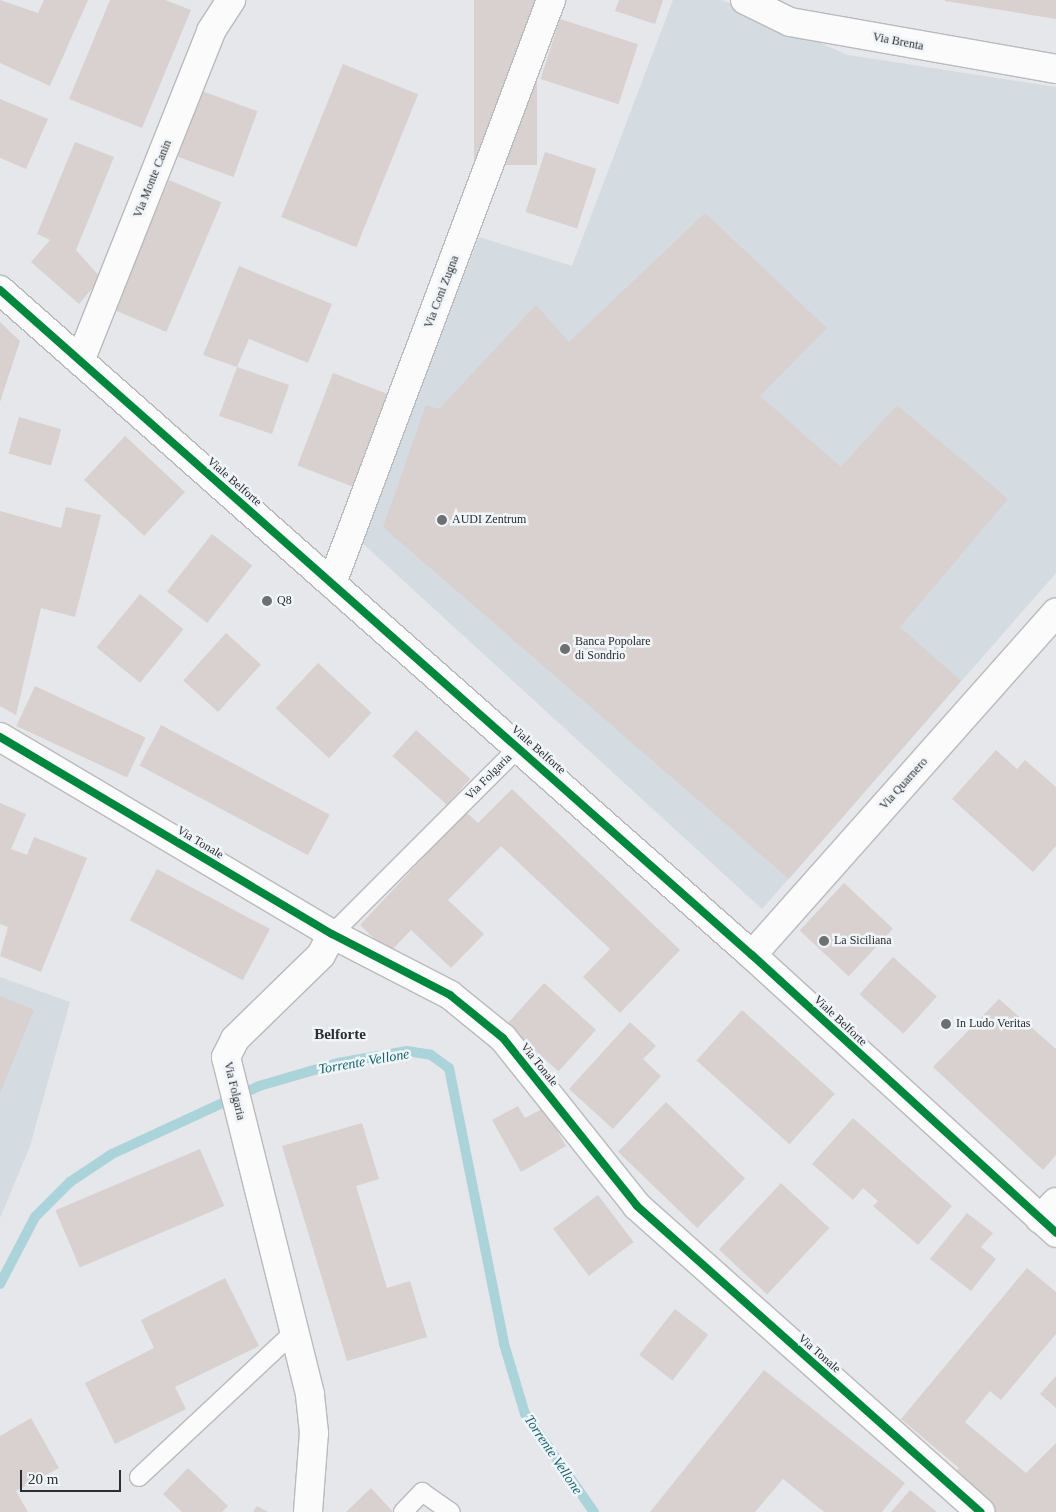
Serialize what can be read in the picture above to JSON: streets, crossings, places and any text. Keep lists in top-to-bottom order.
{
  "streets": {
    "street": [
      "Via Brenta",
      "Via Monte Canin",
      "Via Coni Zugna",
      "Viale Belforte",
      "Via Folgaria",
      "Via Quarnero",
      "Via Tonale"
    ]
  },
  "crossings": [
    ["Via Monte Canin", "Viale Belforte"],
    ["Via Coni Zugna", "Viale Belforte"],
    ["Viale Belforte", "Via Folgaria"],
    ["Viale Belforte", "Via Quarnero"],
    ["Via Folgaria", "Via Tonale"]
  ],
  "districts": ["Belforte"],
  "water": ["Torrente Vellone"],
  "places": [
    "AUDI Zentrum",
    "Q8",
    "Banca Popolare di Sondrio",
    "La Siciliana",
    "In Ludo Veritas"
  ],
  "scale_bar": "20 m"
}
